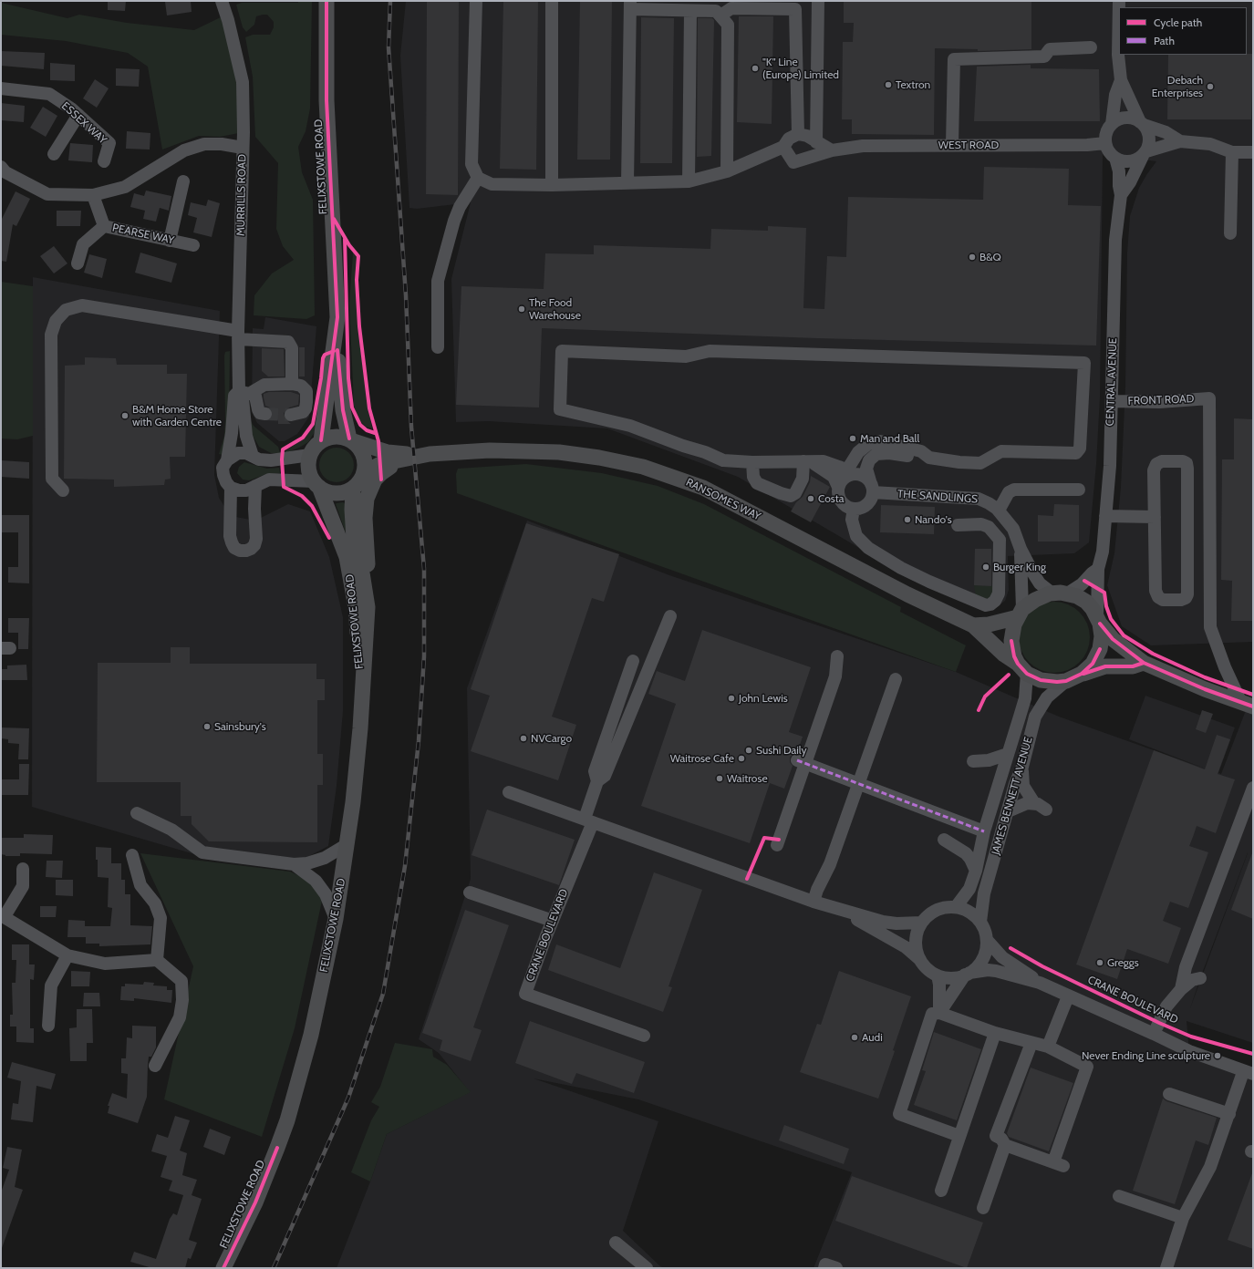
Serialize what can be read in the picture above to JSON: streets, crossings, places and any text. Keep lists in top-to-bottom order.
{
  "streets": {
    "main road": ["FELIXSTOWE ROAD", "RANSOMES WAY"],
    "street": [
      "ESSEX WAY",
      "WEST ROAD",
      "MURRILLS ROAD",
      "PEARSE WAY",
      "CENTRAL AVENUE",
      "FRONT ROAD",
      "THE SANDLINGS",
      "JAMES BENNETT AVENUE",
      "CRANE BOULEVARD"
    ]
  },
  "crossings": [
    ["WEST ROAD", "CENTRAL AVENUE"],
    ["FELIXSTOWE ROAD", "RANSOMES WAY"],
    ["CENTRAL AVENUE", "FRONT ROAD"],
    ["CENTRAL AVENUE", "RANSOMES WAY"],
    ["CENTRAL AVENUE", "JAMES BENNETT AVENUE"],
    ["RANSOMES WAY", "JAMES BENNETT AVENUE"],
    ["JAMES BENNETT AVENUE", "CRANE BOULEVARD"]
  ],
  "places": [
    "\"K\" Line (Europe) Limited",
    "Textron",
    "Debach Enterprises",
    "B&Q",
    "The Food Warehouse",
    "B&M Home Store with Garden Centre",
    "Man and Ball",
    "Costa",
    "Nando's",
    "Burger King",
    "John Lewis",
    "Sainsbury's",
    "NVCargo",
    "Sushi Daily",
    "Waitrose Cafe",
    "Waitrose",
    "Greggs",
    "Audi",
    "Never Ending Line sculpture"
  ],
  "legend": ["Cycle path", "Path"]
}
